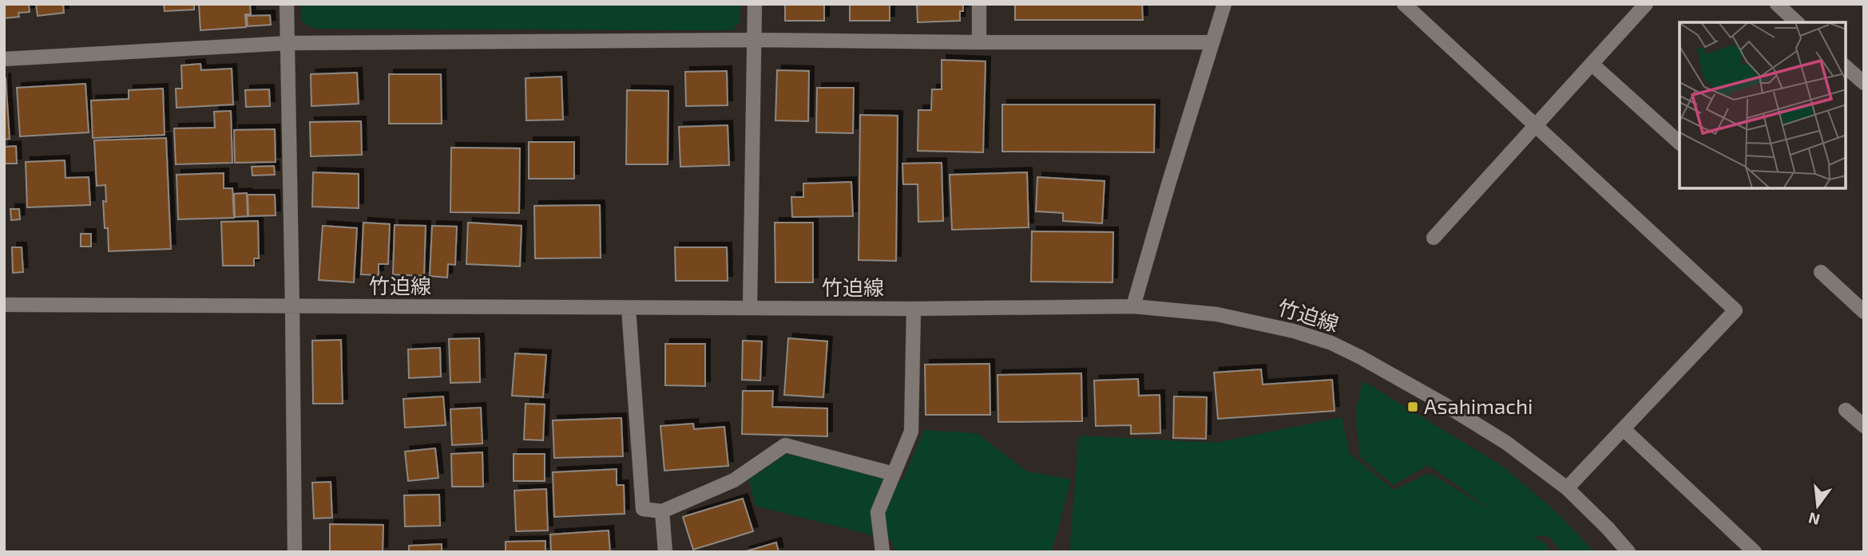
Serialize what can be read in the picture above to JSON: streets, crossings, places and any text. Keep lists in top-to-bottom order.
{
  "streets": {
    "street": ["竹迫線"]
  },
  "places": {
    "transit": ["Asahimachi"]
  },
  "north": "bottom"
}
